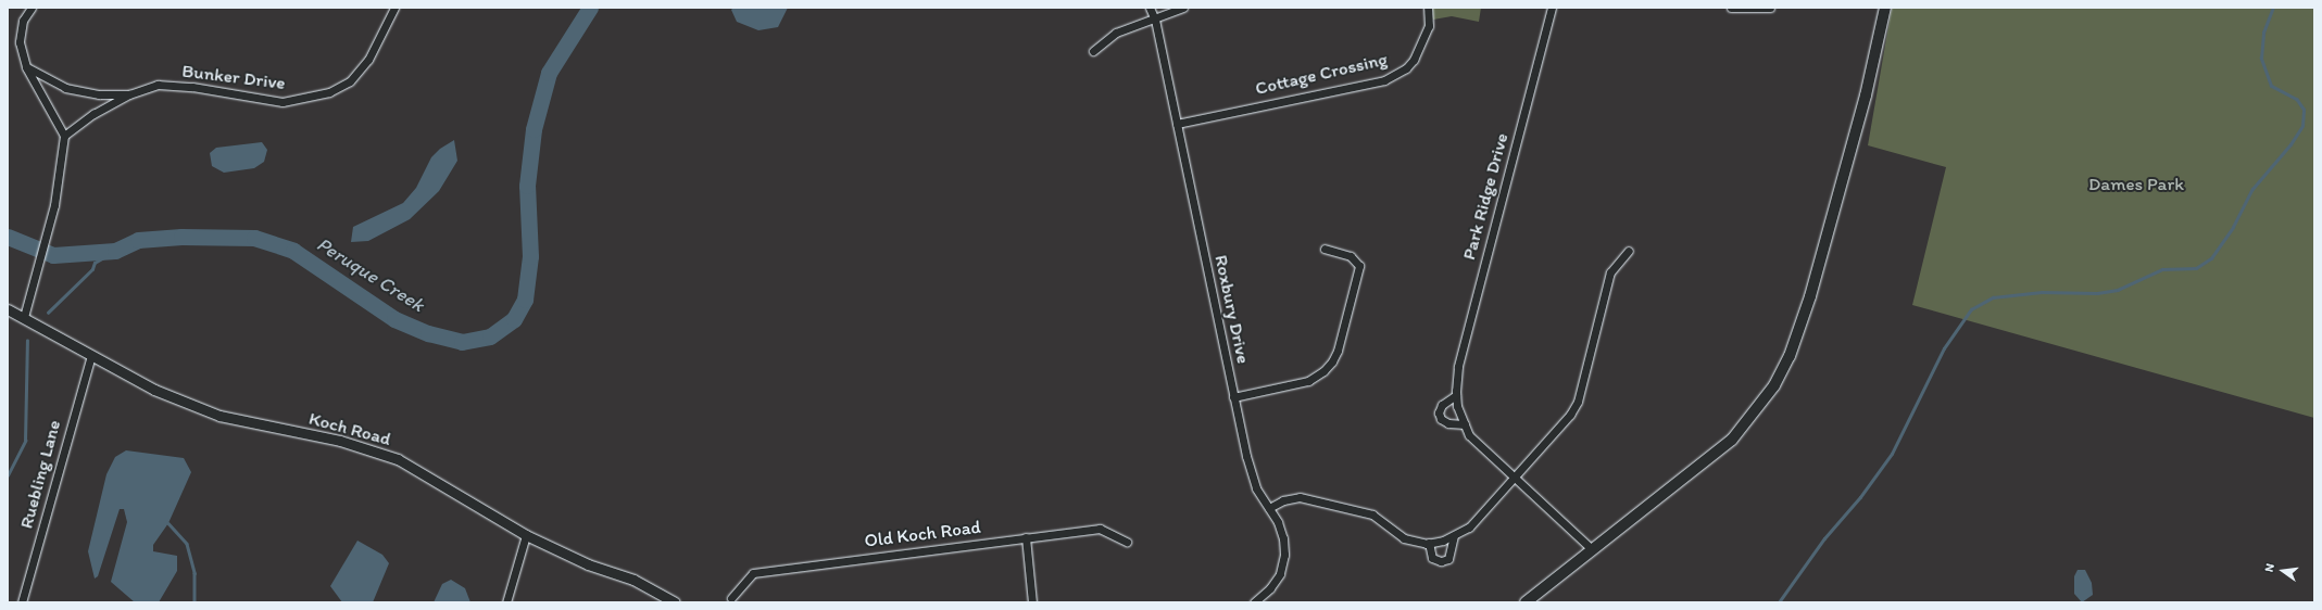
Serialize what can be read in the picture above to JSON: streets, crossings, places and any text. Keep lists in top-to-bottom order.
{
  "streets": {
    "street": [
      "Cottage Crossing",
      "Bunker Drive",
      "Park Ridge Drive",
      "Roxbury Drive",
      "Koch Road",
      "Ruebling Lane",
      "Old Koch Road"
    ]
  },
  "crossings": [
    ["Cottage Crossing", "Roxbury Drive"],
    ["Koch Road", "Ruebling Lane"]
  ],
  "water": ["Peruque Creek"],
  "parks": ["Dames Park"],
  "north": "left"
}
